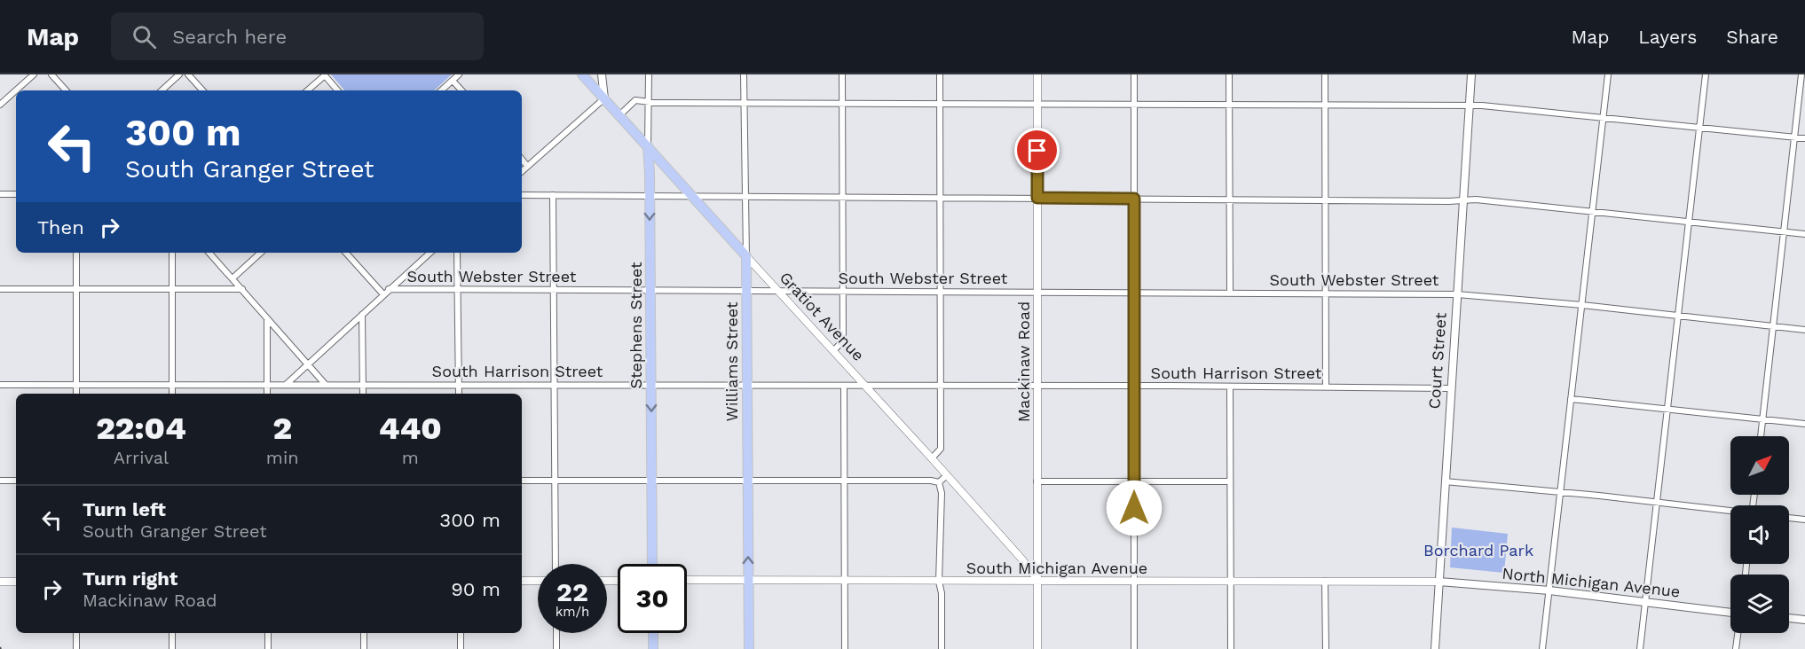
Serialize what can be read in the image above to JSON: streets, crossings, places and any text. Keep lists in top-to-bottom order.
{
  "streets": {
    "highway": ["Gratiot Avenue", "Stephens Street", "Williams Street"],
    "main road": ["Court Street", "North Michigan Avenue"],
    "street": [
      "South Webster Street",
      "Mackinaw Road",
      "South Harrison Street",
      "South Michigan Avenue"
    ]
  },
  "crossings": [
    ["South Webster Street", "Gratiot Avenue"],
    ["South Webster Street", "Stephens Street"],
    ["South Webster Street", "Court Street"],
    ["South Webster Street", "Williams Street"],
    ["South Webster Street", "Mackinaw Road"],
    ["Gratiot Avenue", "Stephens Street"],
    ["Gratiot Avenue", "Williams Street"],
    ["Gratiot Avenue", "Mackinaw Road"],
    ["Gratiot Avenue", "South Harrison Street"],
    ["Gratiot Avenue", "South Michigan Avenue"],
    ["Stephens Street", "South Harrison Street"],
    ["Court Street", "South Harrison Street"],
    ["Court Street", "South Michigan Avenue"],
    ["Court Street", "North Michigan Avenue"],
    ["Williams Street", "South Harrison Street"],
    ["Williams Street", "South Michigan Avenue"],
    ["Mackinaw Road", "South Harrison Street"],
    ["Mackinaw Road", "South Michigan Avenue"],
    ["South Michigan Avenue", "North Michigan Avenue"]
  ],
  "one_way": ["Stephens Street"],
  "parks": ["Borchard Park"],
  "north": "top right",
  "page": {
    "header": "Map",
    "search": "Search here",
    "nav": ["Map", "Layers", "Share"],
    "turn": ["300 m", "South Granger Street"],
    "then": "Then",
    "eta": [
      "22:04",
      "Arrival",
      "2",
      "min",
      "440",
      "m"
    ],
    "list": [
      {
        "name": "Turn left",
        "note": "South Granger Street",
        "value": "300 m"
      },
      {
        "name": "Turn right",
        "note": "Mackinaw Road",
        "value": "90 m"
      }
    ],
    "speed": "22 km/h",
    "limit": "30"
  }
}
